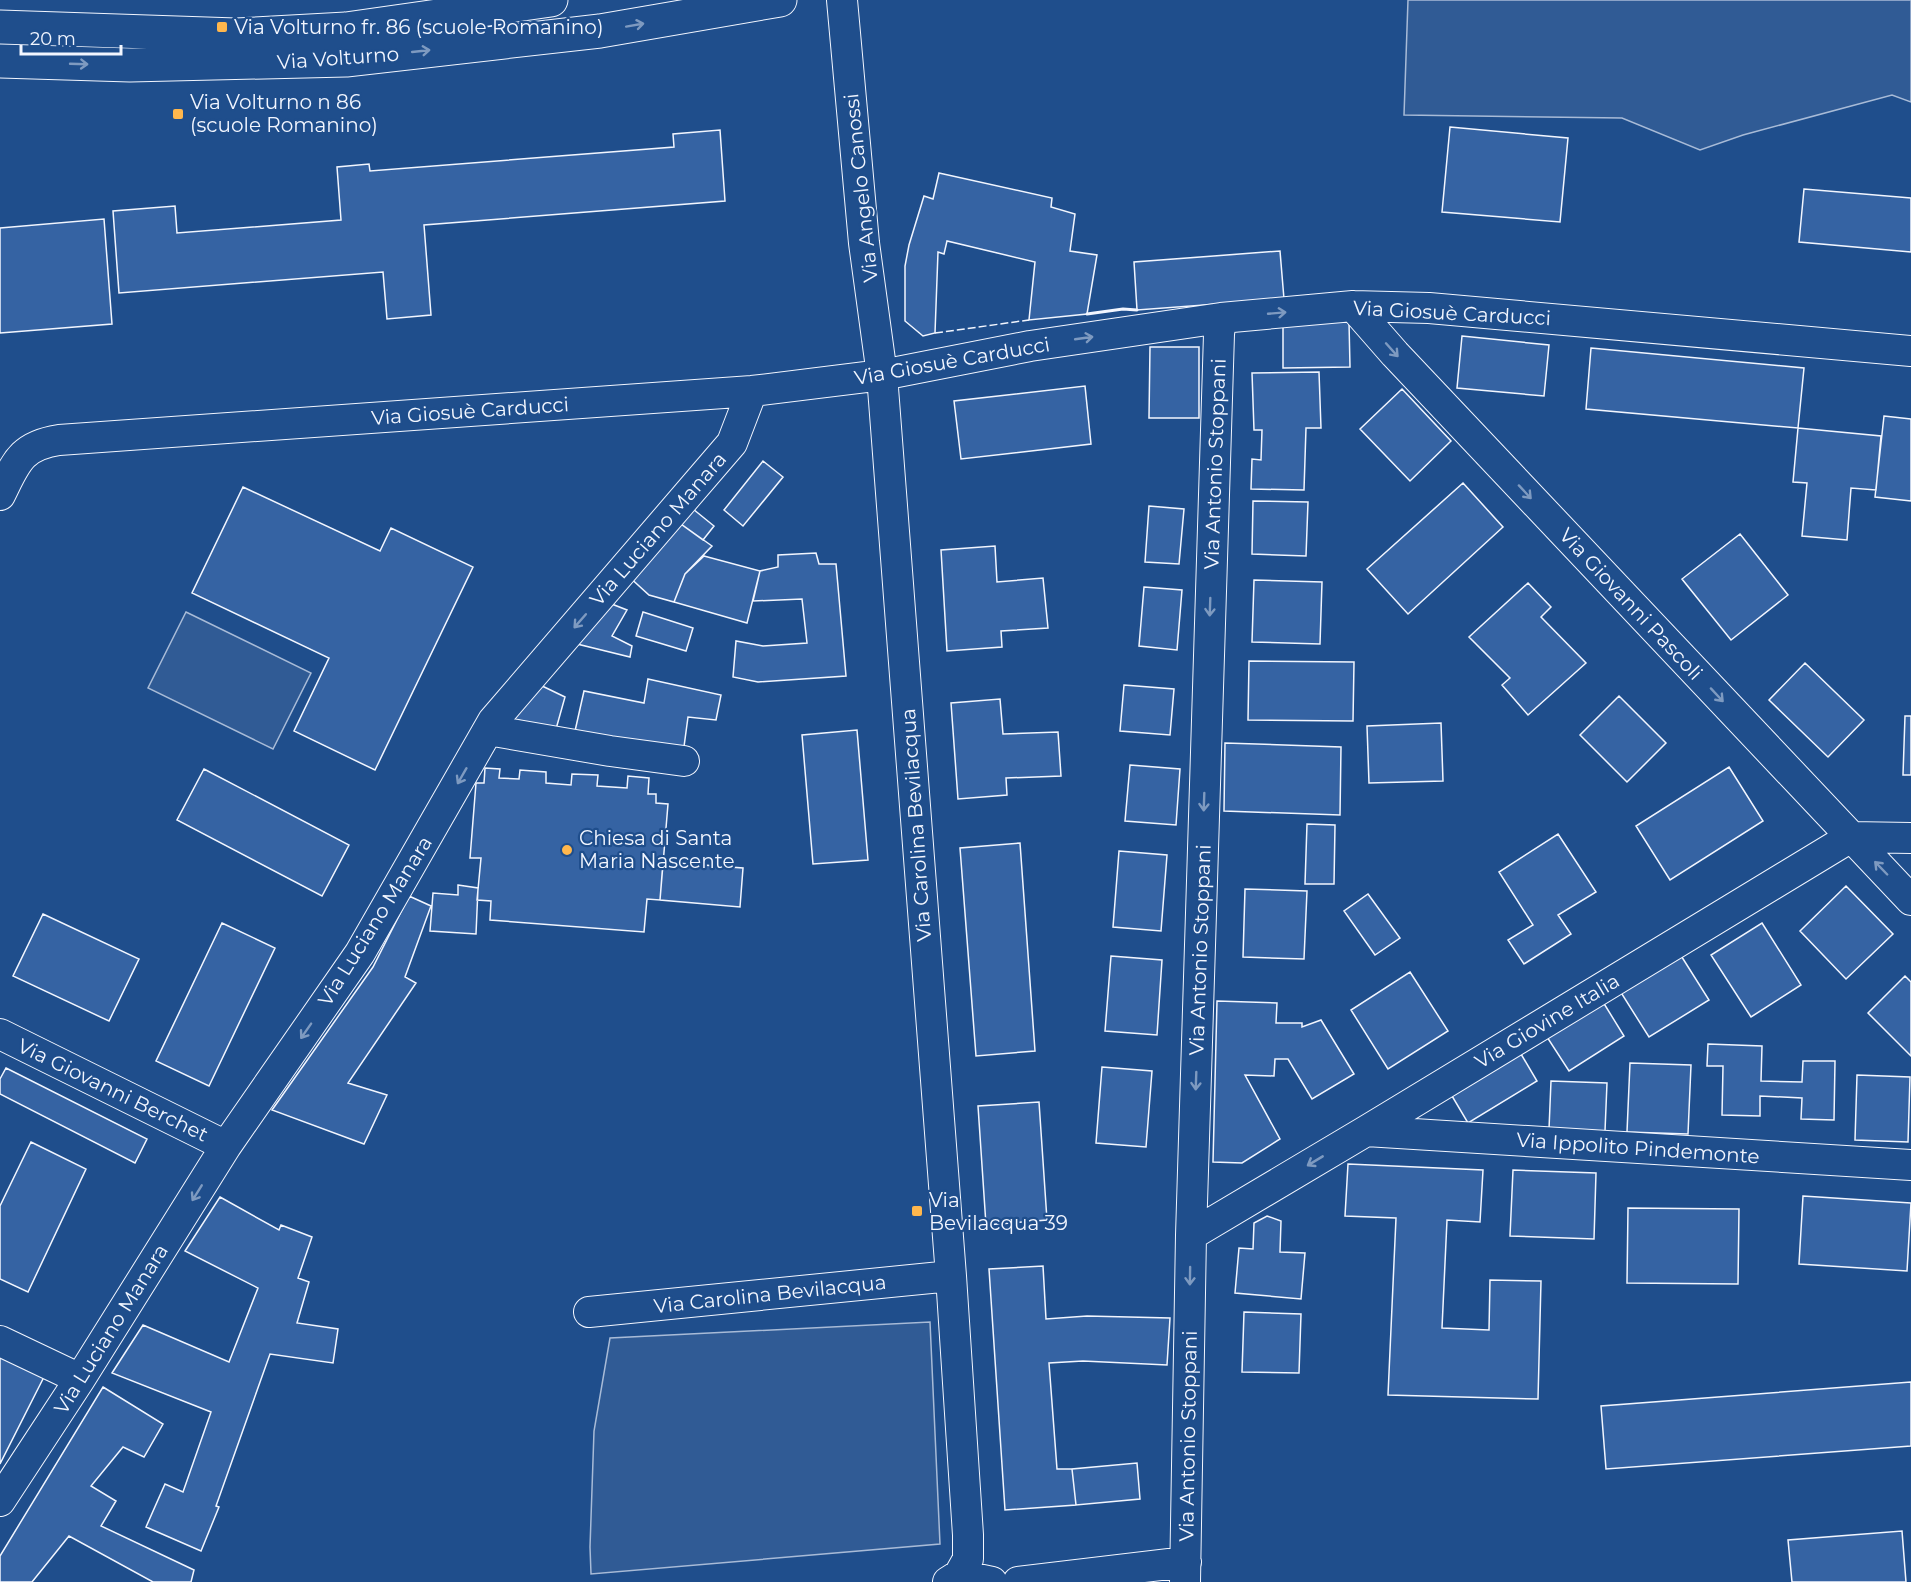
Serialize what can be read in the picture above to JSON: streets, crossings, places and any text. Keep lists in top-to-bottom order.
{
  "streets": {
    "street": [
      "Via Volturno",
      "Via Angelo Canossi",
      "Via Giosuè Carducci",
      "Via Antonio Stoppani",
      "Via Luciano Manara",
      "Via Giovanni Pascoli",
      "Via Carolina Bevilacqua",
      "Via Giovine Italia",
      "Via Giovanni Berchet",
      "Via Ippolito Pindemonte"
    ]
  },
  "crossings": [
    ["Via Angelo Canossi", "Via Giosuè Carducci"],
    ["Via Angelo Canossi", "Via Carolina Bevilacqua"],
    ["Via Giosuè Carducci", "Via Antonio Stoppani"],
    ["Via Giosuè Carducci", "Via Luciano Manara"],
    ["Via Giosuè Carducci", "Via Giovanni Pascoli"],
    ["Via Giosuè Carducci", "Via Carolina Bevilacqua"],
    ["Via Antonio Stoppani", "Via Giovine Italia"],
    ["Via Luciano Manara", "Via Giovanni Berchet"],
    ["Via Giovanni Pascoli", "Via Giovine Italia"],
    ["Via Giovine Italia", "Via Ippolito Pindemonte"]
  ],
  "one_way": ["Via Antonio Stoppani", "Via Luciano Manara"],
  "places": {
    "transit": ["Via Volturno fr. 86 (scuole Romanino)", "Via Volturno n 86 (scuole Romanino)", "Via Bevilacqua 39"],
    "other": ["Chiesa di Santa Maria Nascente"]
  },
  "scale_bar": "20 m"
}
